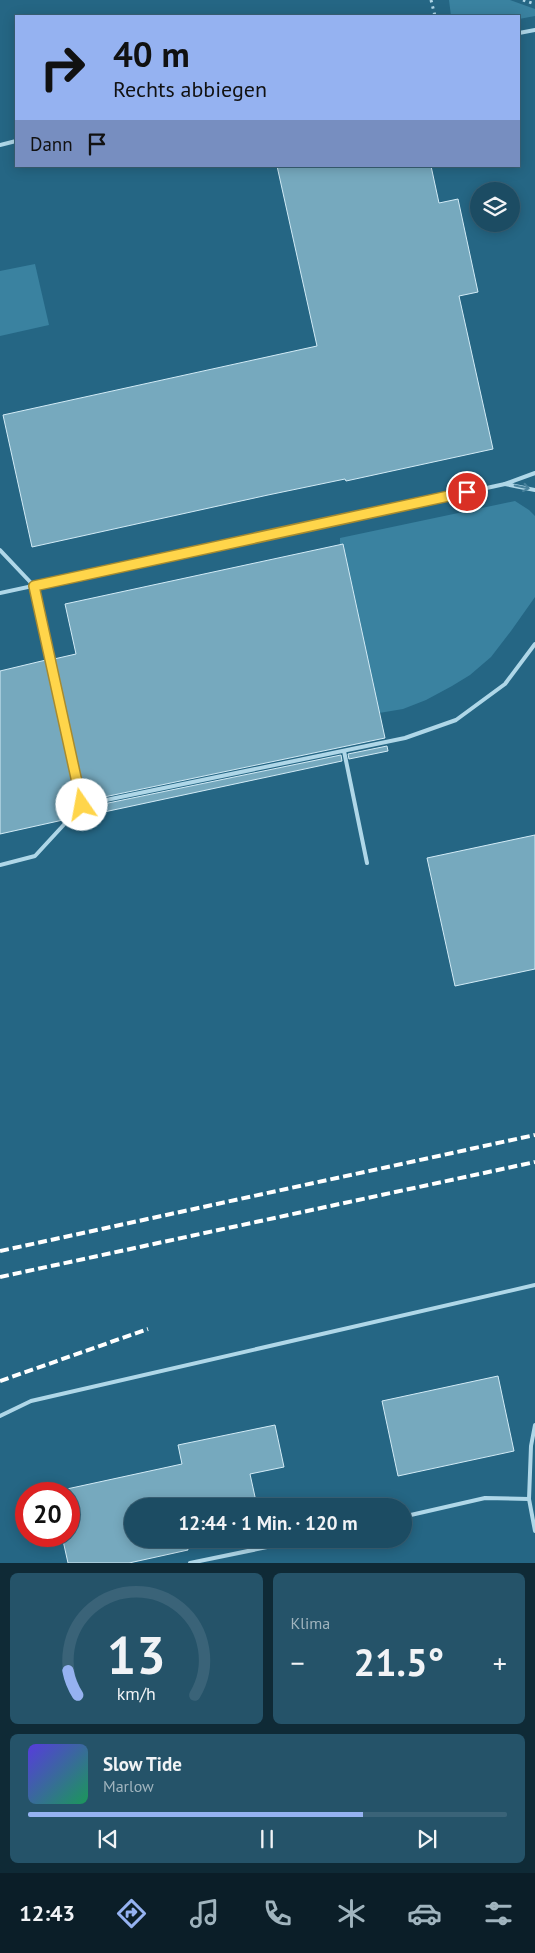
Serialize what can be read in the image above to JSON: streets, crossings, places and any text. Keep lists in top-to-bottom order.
{
  "page": {
    "turn": ["40 m", "Rechts abbiegen"],
    "then": "Dann",
    "limit": "20",
    "trip": "12:44 · 1 Min. · 120 m",
    "tile": "Klima",
    "heat": ["−", "21.5°", "+"],
    "song": ["Slow Tide", "Marlow"],
    "tabs": "12:43",
    "gauge": ["13", "km/h"]
  }
}
